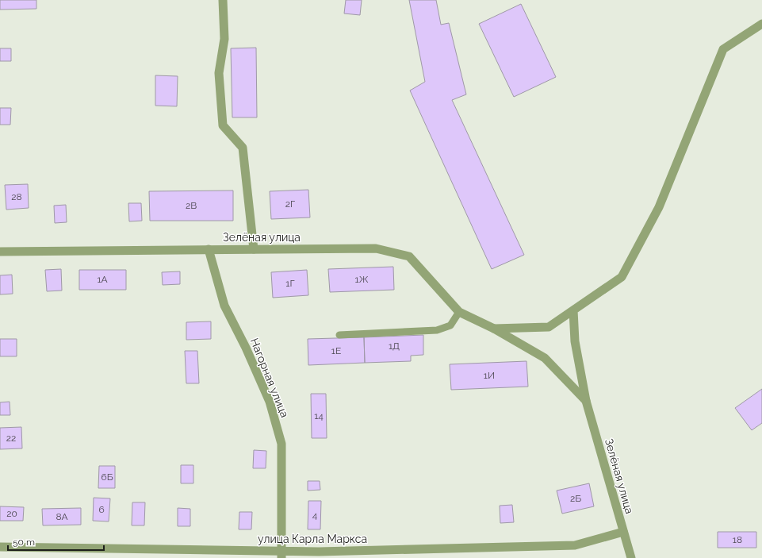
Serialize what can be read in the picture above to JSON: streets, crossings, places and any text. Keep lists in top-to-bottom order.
{
  "streets": {
    "street": ["Зелёная улица", "Нагорная улица", "улица Карла Маркса"]
  },
  "crossings": [
    ["Зелёная улица", "Нагорная улица"],
    ["Зелёная улица", "улица Карла Маркса"],
    ["Нагорная улица", "улица Карла Маркса"]
  ],
  "house_numbers": [
    "28",
    "2Г",
    "2В",
    "1А",
    "1Ж",
    "1Г",
    "1Д",
    "1Е",
    "1И",
    "14",
    "22",
    "6Б",
    "2Б",
    "6",
    "20",
    "4",
    "8А",
    "18"
  ],
  "scale_bar": "50 m"
}
